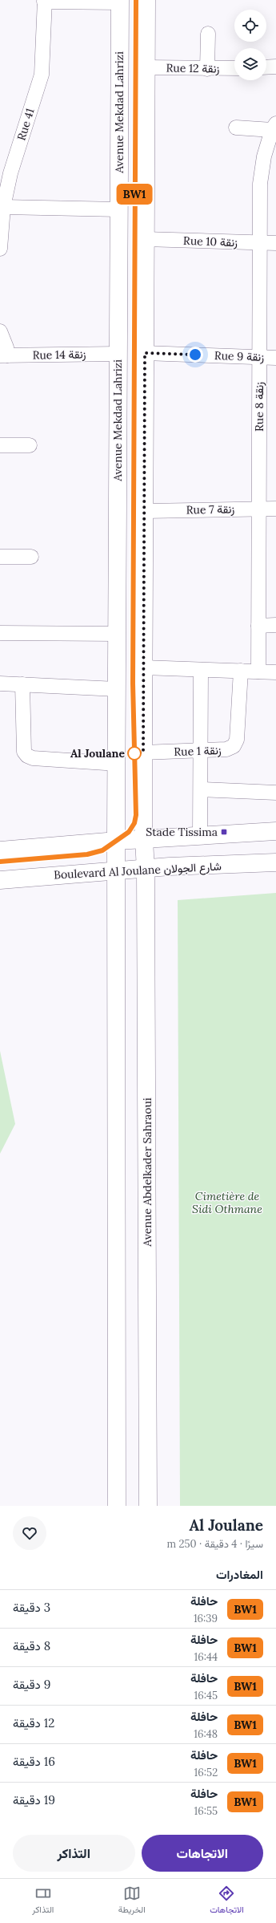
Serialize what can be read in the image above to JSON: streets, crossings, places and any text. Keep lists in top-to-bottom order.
{
  "streets": {
    "main road": ["Avenue Mekdad Lahrizi", "Boulevard Al Joulane شارع الجولان", "Avenue Abdelkader Sahraoui"],
    "street": [
      "Rue 12 زنقة",
      "Rue 41",
      "Rue 10 زنقة",
      "Rue 14 زنقة",
      "Rue 9 زنقة",
      "Rue 8 زنقة",
      "Rue 7 زنقة",
      "Rue 1 زنقة"
    ]
  },
  "crossings": [
    ["Avenue Mekdad Lahrizi", "Rue 14 زنقة"],
    ["Rue 10 زنقة", "Rue 8 زنقة"],
    ["Rue 9 زنقة", "Rue 8 زنقة"],
    ["Rue 8 زنقة", "Rue 7 زنقة"],
    ["Boulevard Al Joulane شارع الجولان", "Avenue Abdelkader Sahraoui"]
  ],
  "parks": ["Cimetière de Sidi Othmane"],
  "places": {
    "other": ["Al Joulane"],
    "transit": ["Stade Tissima"]
  },
  "lines": ["bus line BW1"],
  "page": {
    "on_map": "BW1",
    "heading": [
      ["Al Joulane", "سيرًا · 4 دقيقة · 250 m"],
      "المغادرات"
    ],
    "list": [
      {
        "mark": "BW1",
        "name": "حافلة",
        "note": "16:39",
        "value": "3 دقيقة"
      },
      {
        "mark": "BW1",
        "name": "حافلة",
        "note": "16:44",
        "value": "8 دقيقة"
      },
      {
        "mark": "BW1",
        "name": "حافلة",
        "note": "16:45",
        "value": "9 دقيقة"
      },
      {
        "mark": "BW1",
        "name": "حافلة",
        "note": "16:48",
        "value": "12 دقيقة"
      },
      {
        "mark": "BW1",
        "name": "حافلة",
        "note": "16:52",
        "value": "16 دقيقة"
      },
      {
        "mark": "BW1",
        "name": "حافلة",
        "note": "16:55",
        "value": "19 دقيقة"
      }
    ],
    "buttons": ["الاتجاهات", "التذاكر"],
    "tabs": ["الاتجاهات", "الخريطة", "التذاكر"]
  }
}
